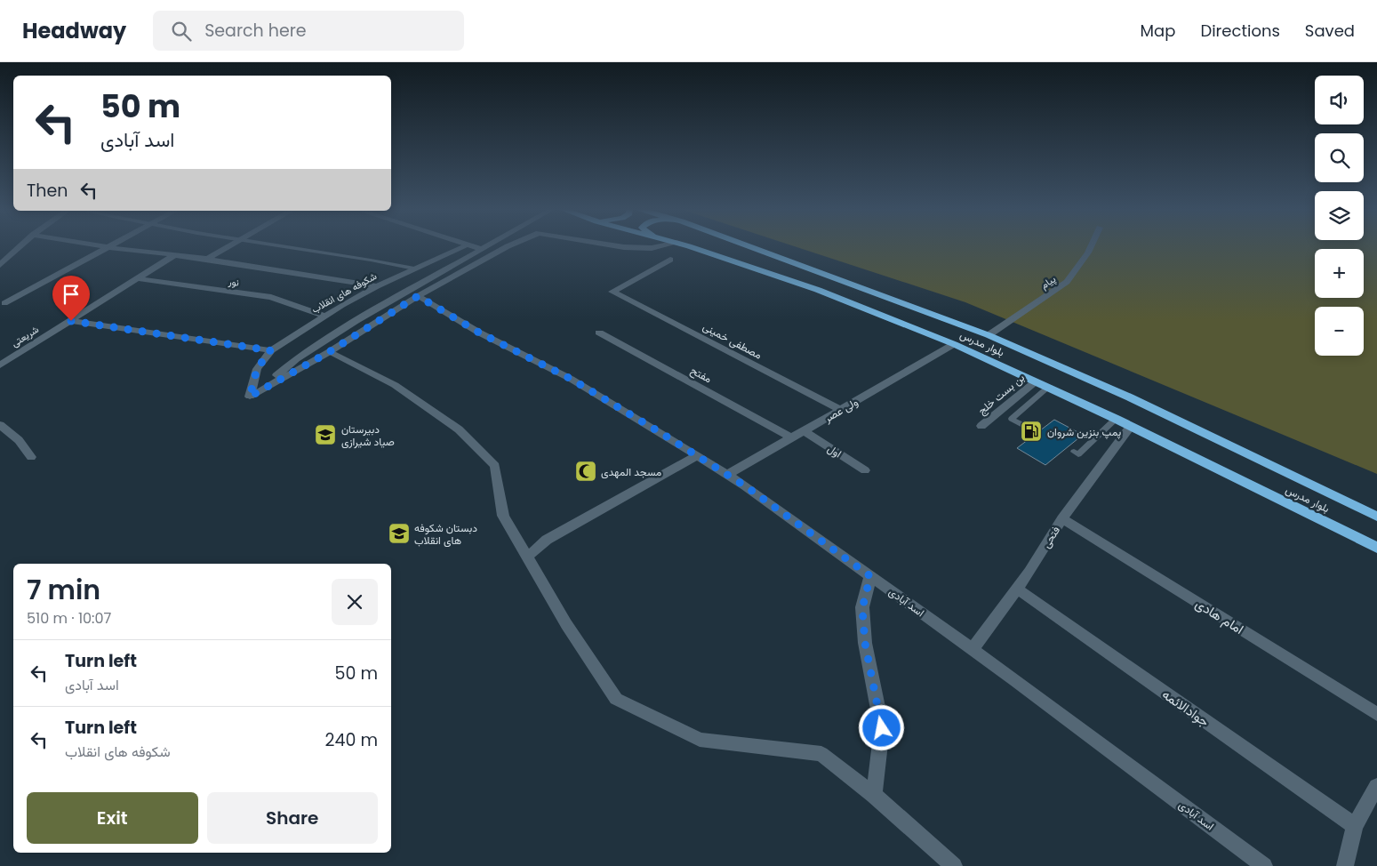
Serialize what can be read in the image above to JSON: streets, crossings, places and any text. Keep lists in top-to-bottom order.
{
  "streets": {
    "highway": ["بلوار مدرس"],
    "street": [
      "نور",
      "پیام",
      "شکوفه های انقلاب",
      "شریعتی",
      "مصطفی خمینی",
      "مفتح",
      "بن بست خلج",
      "ولی عصر",
      "اول",
      "فتحی",
      "اسد آبادی",
      "امام هادی",
      "جوادالائمه"
    ]
  },
  "crossings": [
    ["نور", "شکوفه های انقلاب"],
    ["نور", "شریعتی"],
    ["پیام", "بلوار مدرس"],
    ["مصطفی خمینی", "ولی عصر"],
    ["بلوار مدرس", "بن بست خلج"],
    ["بلوار مدرس", "ولی عصر"],
    ["بلوار مدرس", "فتحی"],
    ["مفتح", "ولی عصر"],
    ["ولی عصر", "اول"],
    ["ولی عصر", "اسد آبادی"],
    ["فتحی", "اسد آبادی"],
    ["فتحی", "امام هادی"],
    ["فتحی", "جوادالائمه"]
  ],
  "places": {
    "fuel station": ["پمپ بنزین شروان"],
    "school or university": ["دبیرستان صیاد شیرازی", "دبستان شکوفه های انقلاب"],
    "mosque": ["مسجد المهدی"]
  },
  "page": {
    "header": "Headway",
    "search": "Search here",
    "nav": ["Map", "Directions", "Saved"],
    "map_buttons": ["+", "−"],
    "turn": ["50 m", "اسد آبادی"],
    "then": "Then",
    "heading": ["7 min", "510 m · 10:07"],
    "list": [
      {
        "name": "Turn left",
        "note": "اسد آبادی",
        "value": "50 m"
      },
      {
        "name": "Turn left",
        "note": "شکوفه های انقلاب",
        "value": "240 m"
      }
    ],
    "buttons": ["Exit", "Share"]
  }
}
